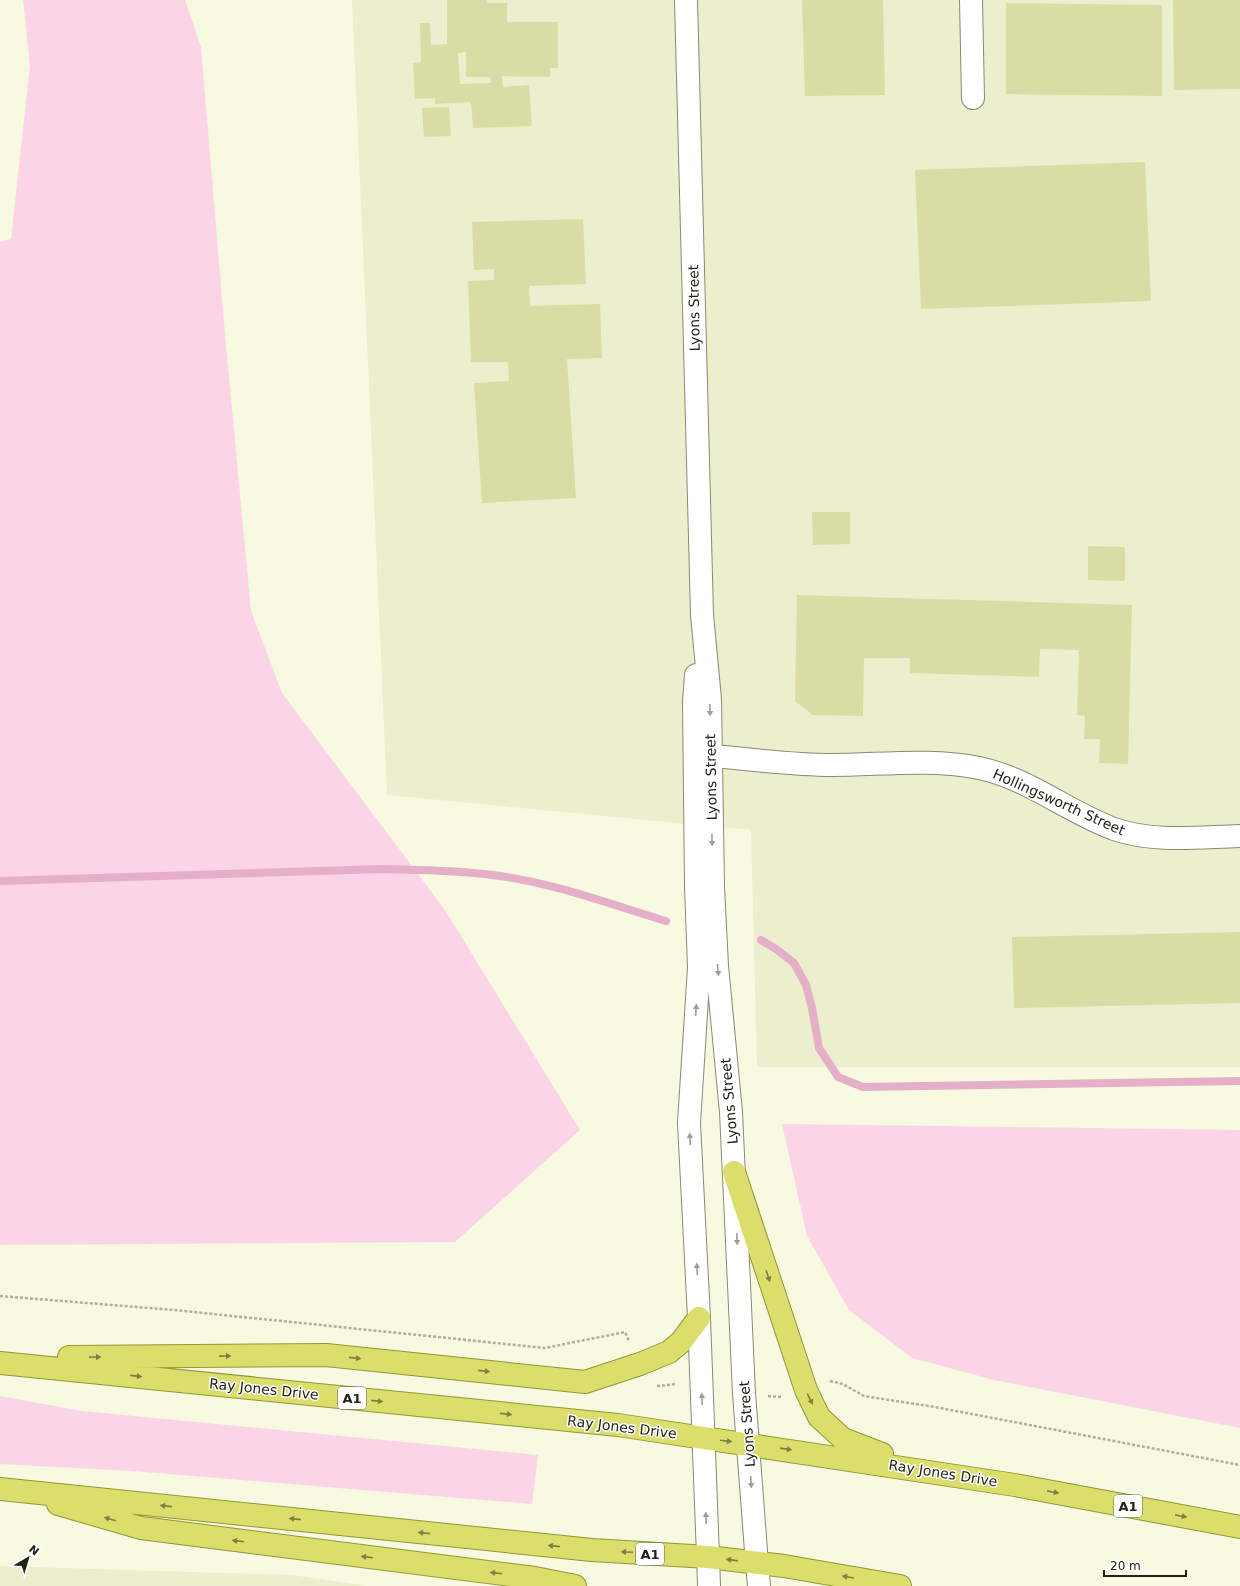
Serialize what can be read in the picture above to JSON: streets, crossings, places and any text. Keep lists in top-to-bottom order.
{
  "streets": {
    "highway": ["Ray Jones Drive", "A1"],
    "street": ["Lyons Street", "Hollingsworth Street"]
  },
  "crossings": [
    ["Lyons Street", "Hollingsworth Street"],
    ["Lyons Street", "Ray Jones Drive"],
    ["Lyons Street", "A1"]
  ],
  "scale_bar": "20 m",
  "north": "top right"
}
